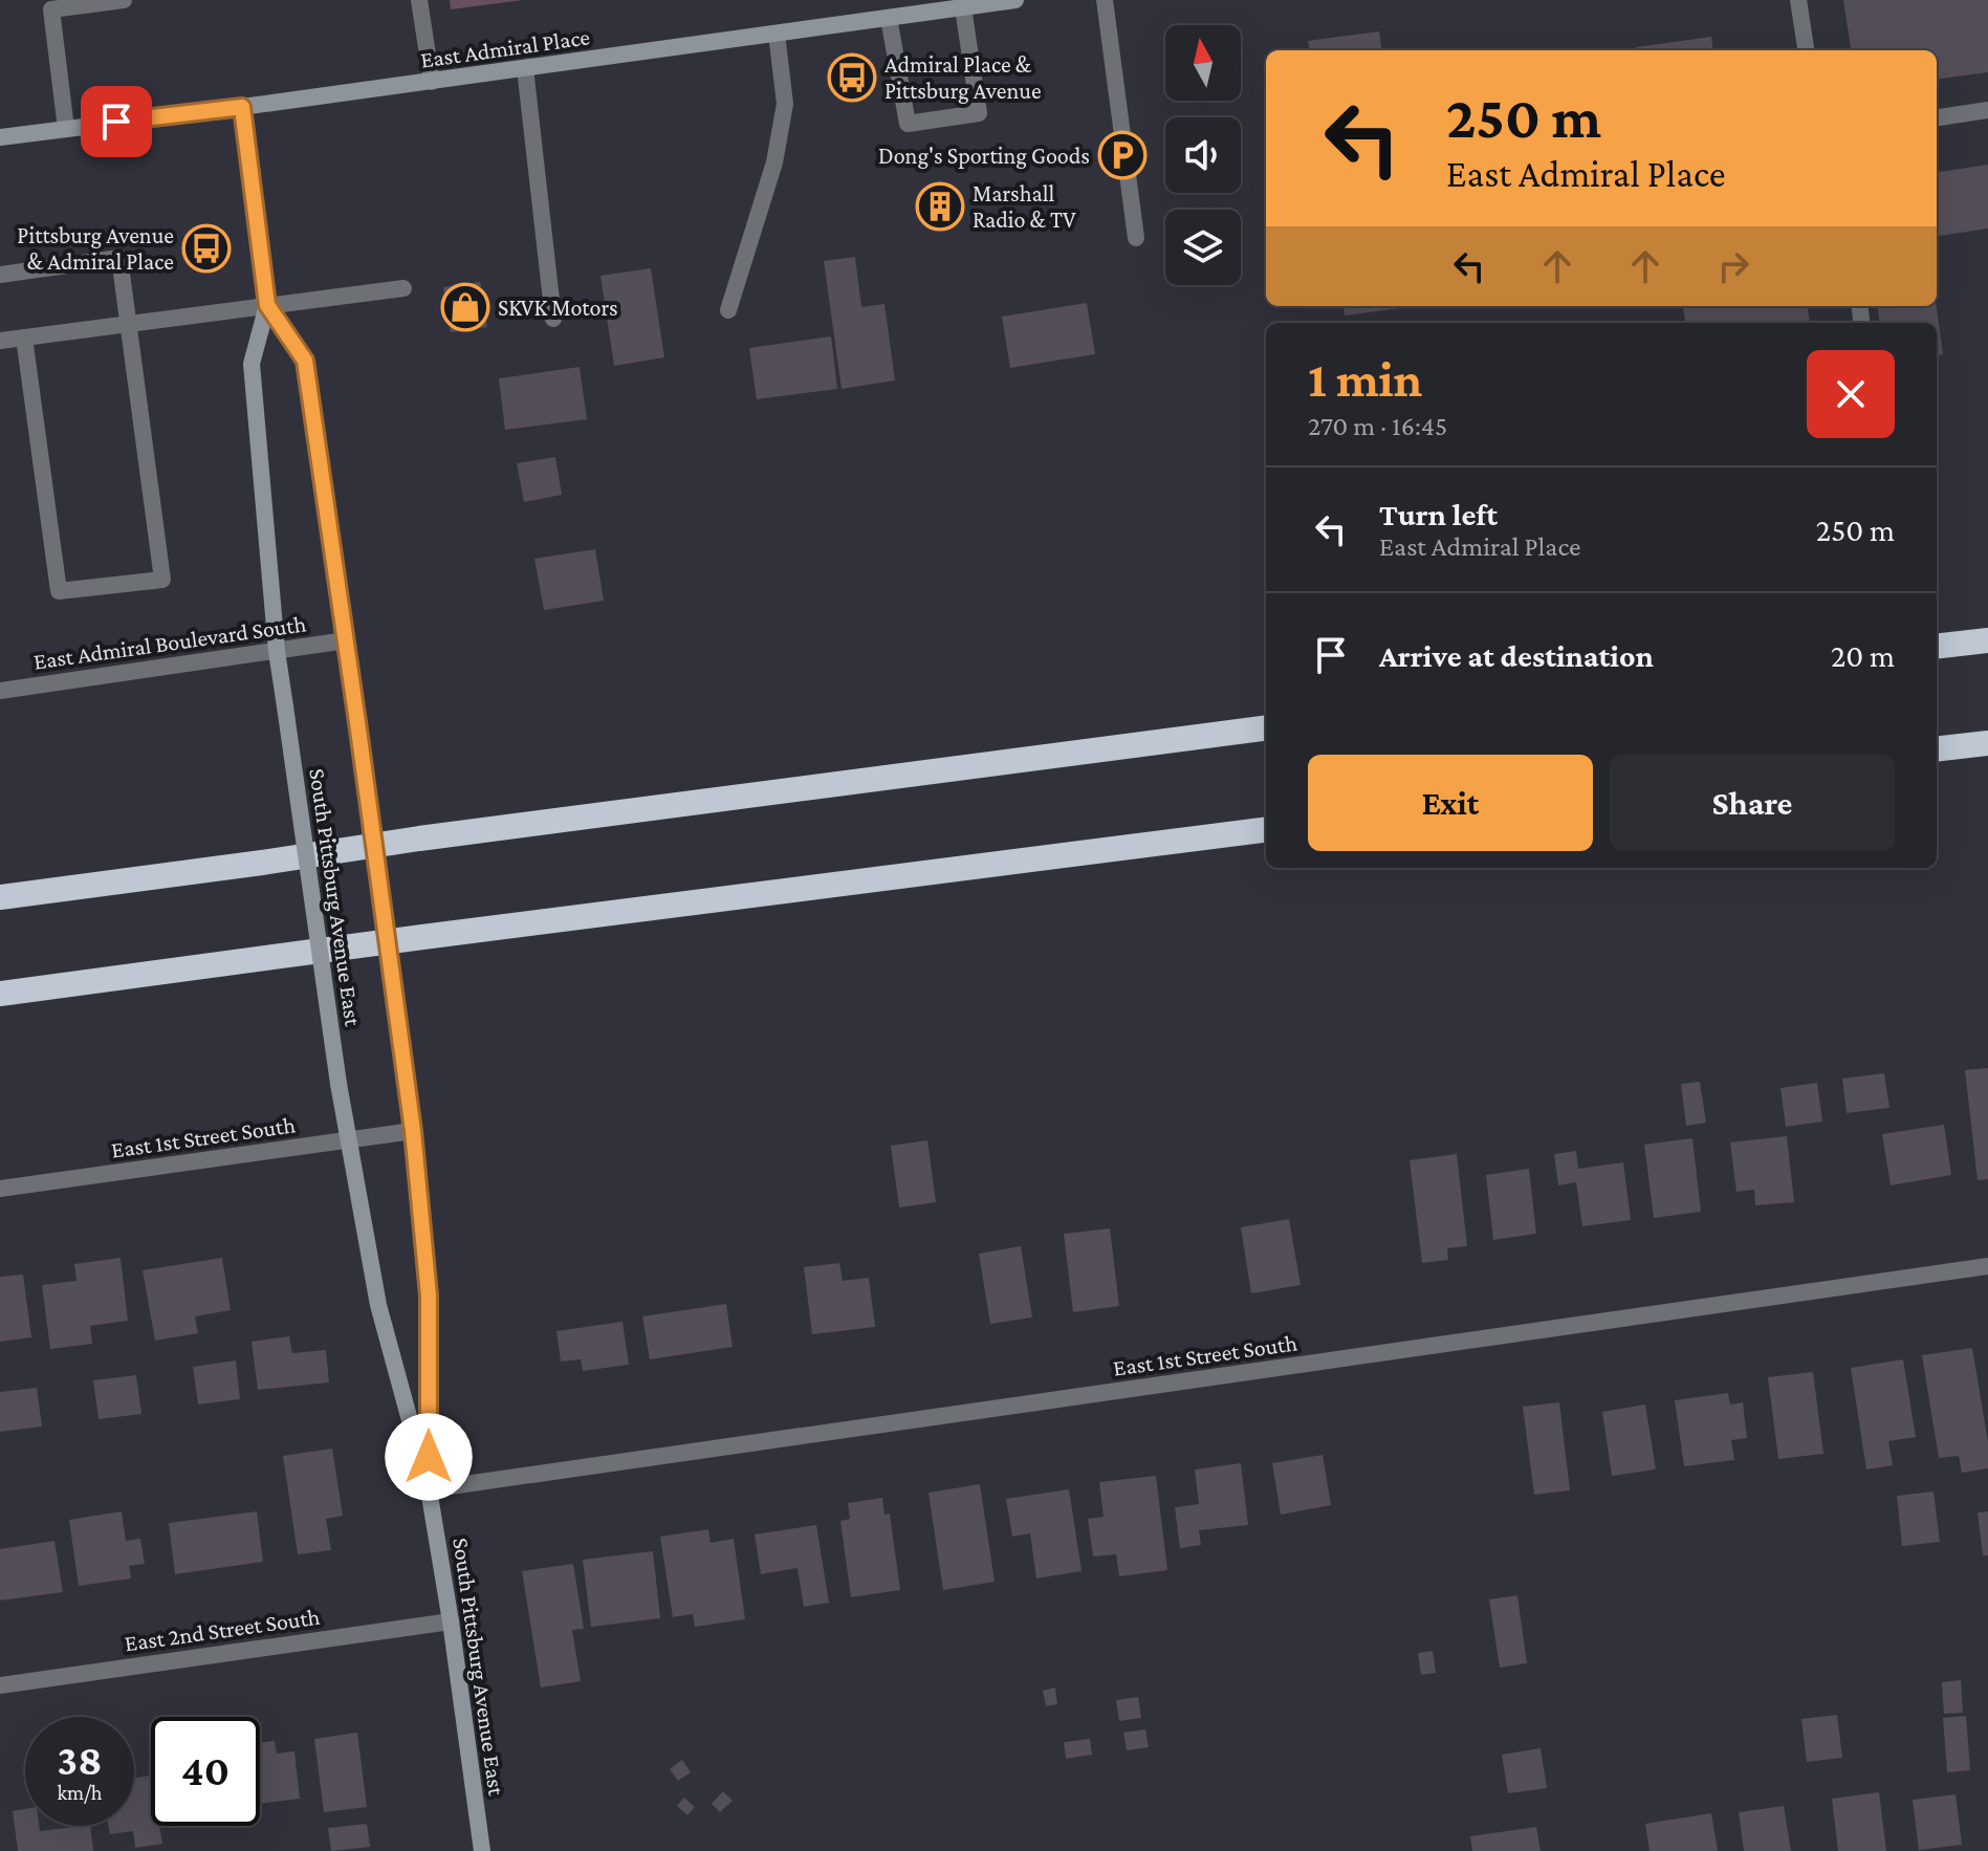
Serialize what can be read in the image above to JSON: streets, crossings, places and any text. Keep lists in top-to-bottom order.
{
  "streets": {
    "street": [
      "East Admiral Place",
      "East Admiral Boulevard South",
      "South Pittsburg Avenue East",
      "East 1st Street South",
      "East 2nd Street South"
    ]
  },
  "crossings": [
    ["East Admiral Place", "South Pittsburg Avenue East"],
    ["East Admiral Boulevard South", "South Pittsburg Avenue East"],
    ["South Pittsburg Avenue East", "East 1st Street South"],
    ["South Pittsburg Avenue East", "East 2nd Street South"]
  ],
  "places": {
    "bus stop": ["Admiral Place & Pittsburg Avenue", "Pittsburg Avenue & Admiral Place"],
    "parking": ["Dong's Sporting Goods"],
    "building": ["Marshall Radio & TV"],
    "shop": ["SKVK Motors"]
  },
  "north": "top",
  "page": {
    "turn": ["250 m", "East Admiral Place"],
    "heading": ["1 min", "270 m · 16:45"],
    "list": [
      {
        "name": "Turn left",
        "note": "East Admiral Place",
        "value": "250 m"
      },
      {
        "name": "Arrive at destination",
        "value": "20 m"
      }
    ],
    "buttons": ["Exit", "Share"],
    "speed": "38 km/h",
    "limit": "40"
  }
}
